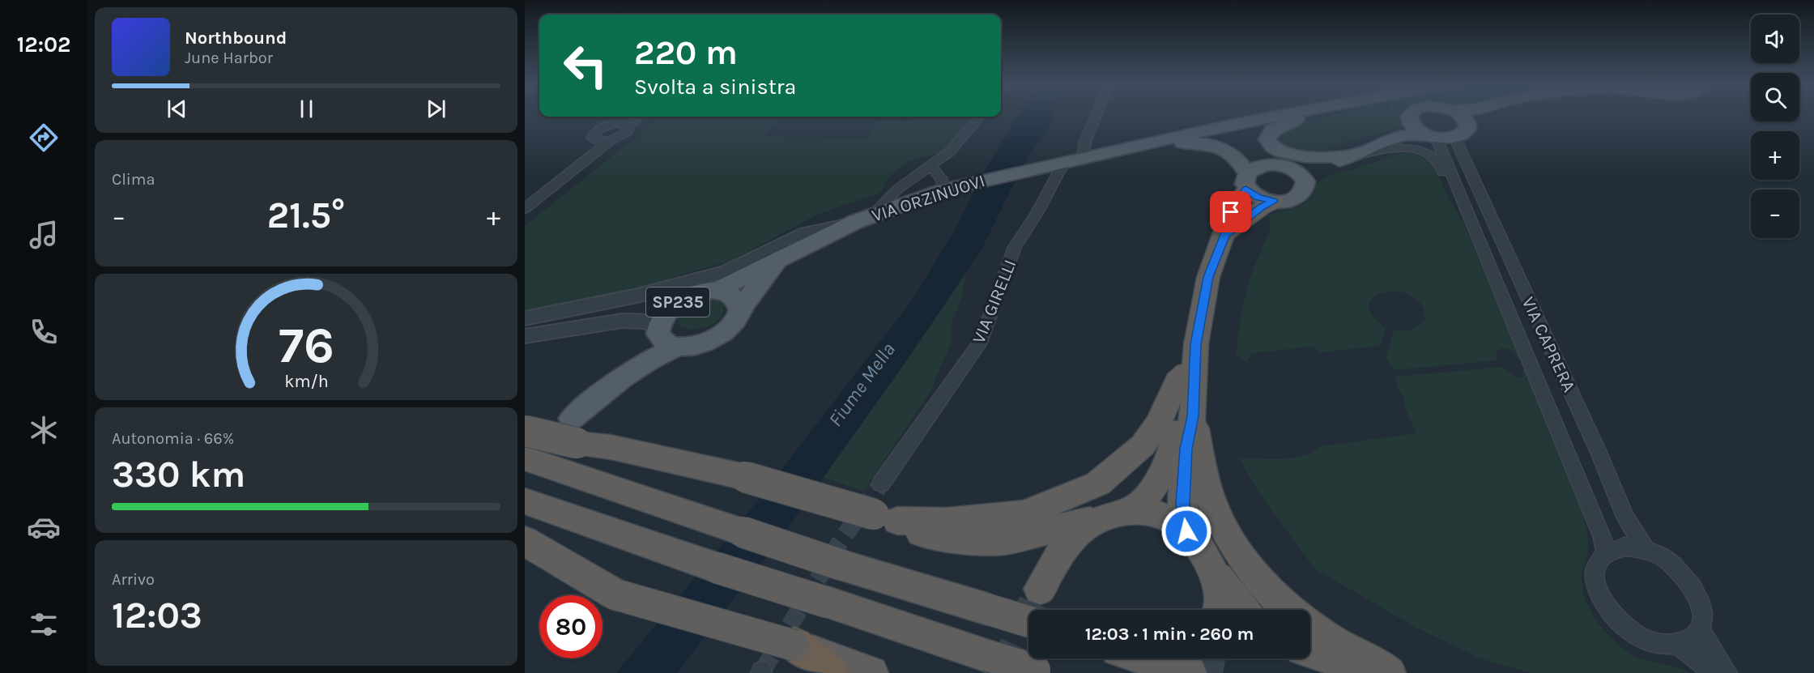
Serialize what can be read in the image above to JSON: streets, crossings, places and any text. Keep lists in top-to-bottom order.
{
  "streets": {
    "main road": ["VIA ORZINUOVI", "SP235"],
    "street": ["VIA GIRELLI", "VIA CAPRERA"]
  },
  "crossings": [
    ["VIA ORZINUOVI", "VIA GIRELLI"],
    ["VIA ORZINUOVI", "SP235"]
  ],
  "water": ["Fiume Mella"],
  "page": {
    "tabs": "12:02",
    "map_buttons": ["+", "−"],
    "turn": ["220 m", "Svolta a sinistra"],
    "song": ["Northbound", "June Harbor"],
    "tile": [
      "Clima",
      ["Autonomia · 66%", "330 km"],
      ["Arrivo", "12:03"]
    ],
    "heat": ["−", "21.5°", "+"],
    "limit": "80",
    "trip": "12:03 · 1 min · 260 m",
    "gauge": ["76", "km/h"]
  }
}
